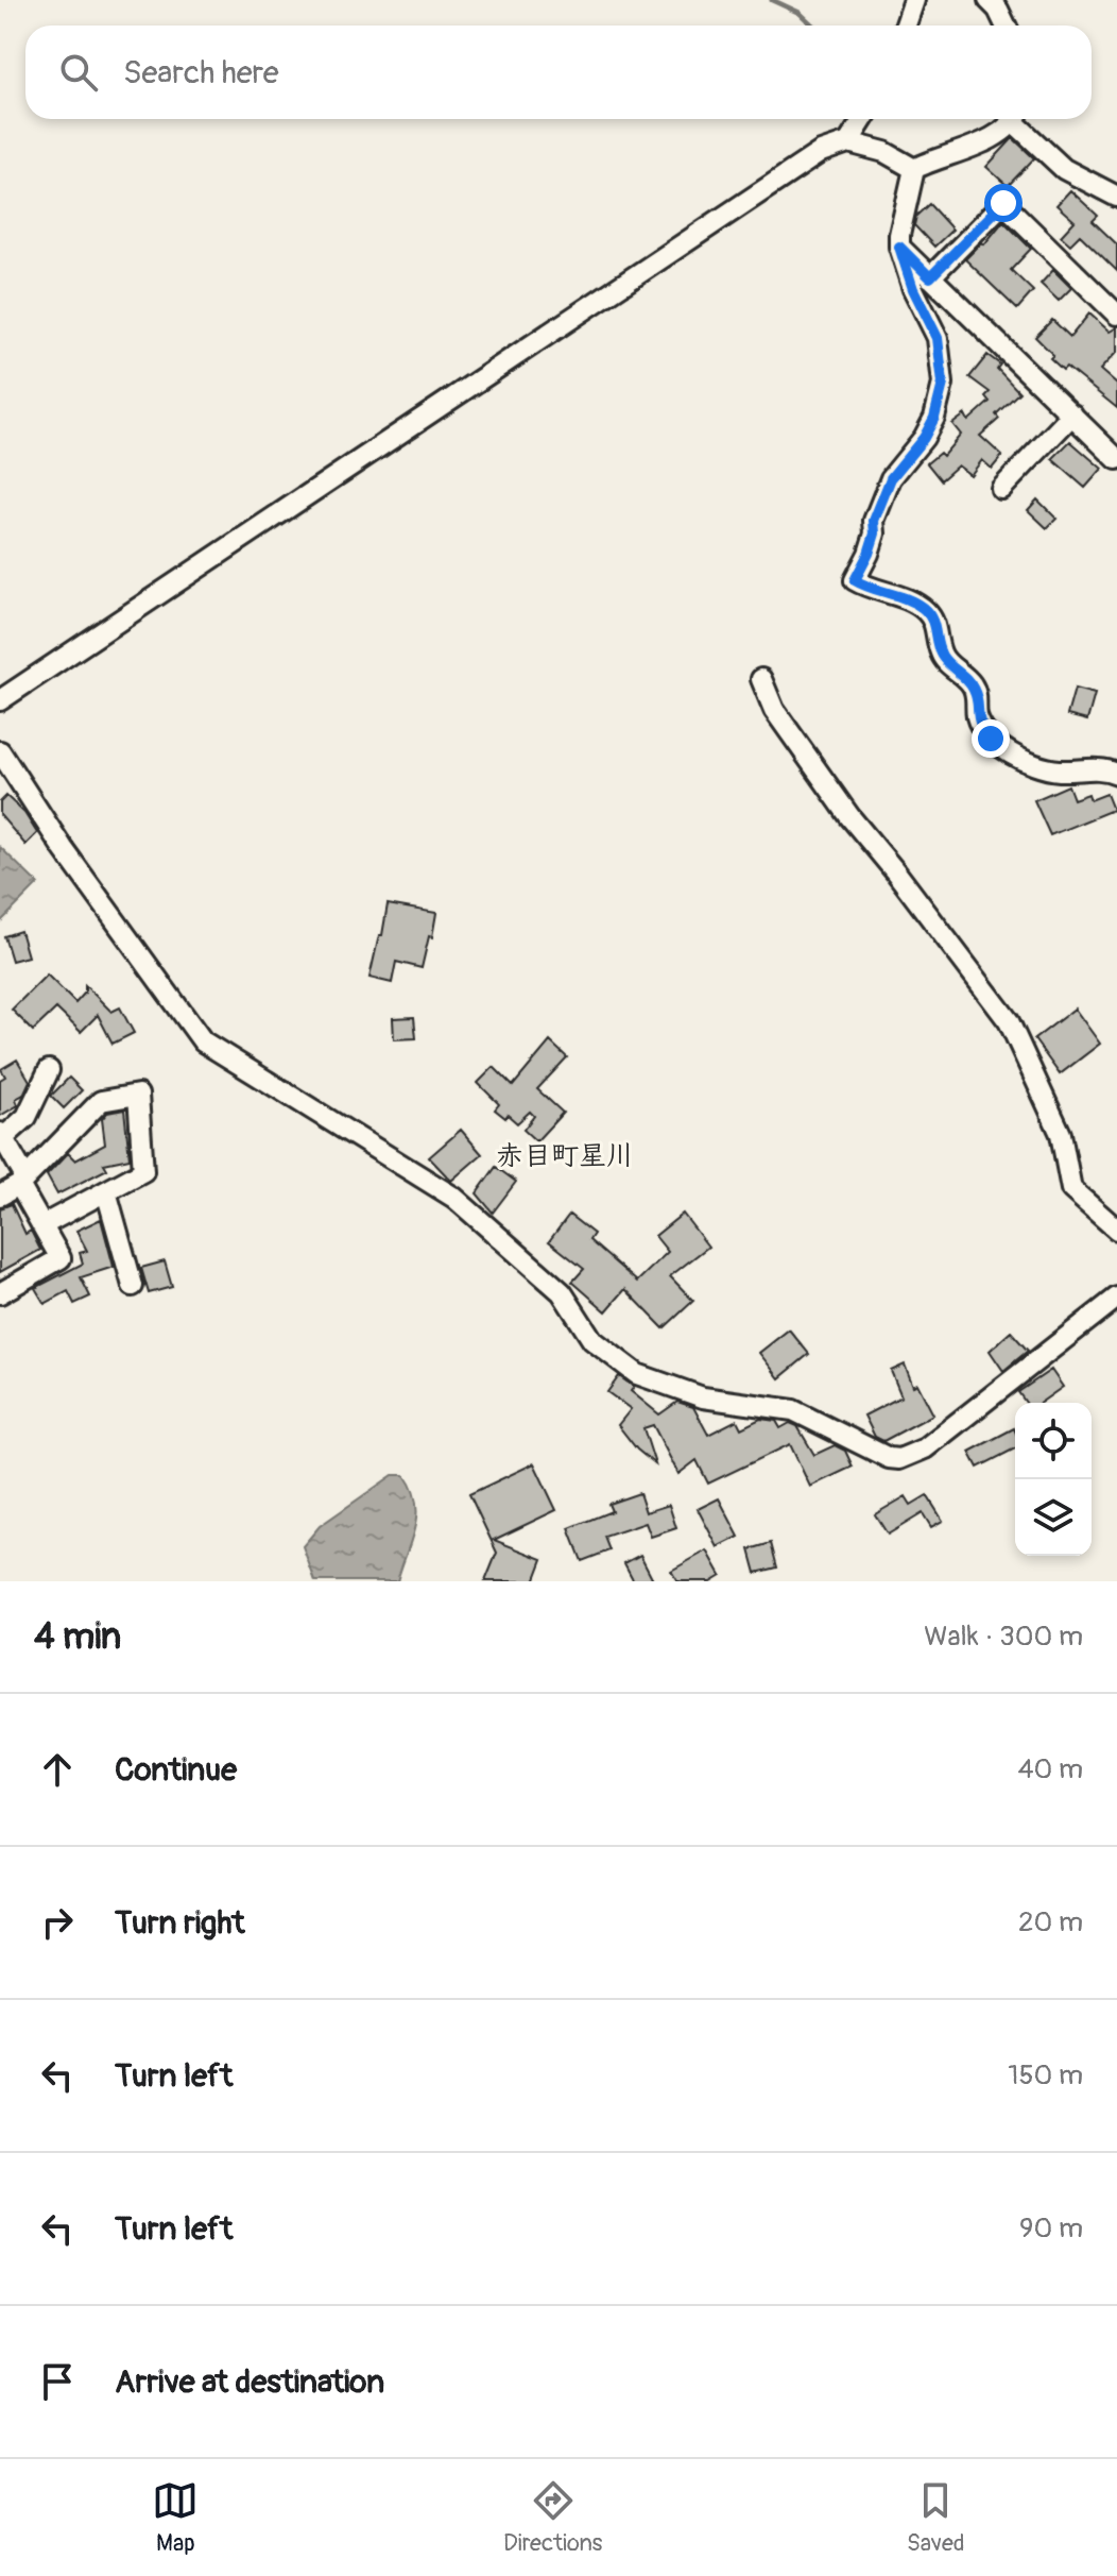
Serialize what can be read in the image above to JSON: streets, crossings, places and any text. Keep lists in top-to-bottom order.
{
  "districts": ["赤目町星川"],
  "page": {
    "search": "Search here",
    "heading": ["4 min", "Walk · 300 m"],
    "list": [
      ["Continue", "40 m"],
      ["Turn right", "20 m"],
      ["Turn left", "150 m"],
      ["Turn left", "90 m"],
      "Arrive at destination"
    ],
    "nav": ["Map", "Directions", "Saved"]
  }
}
